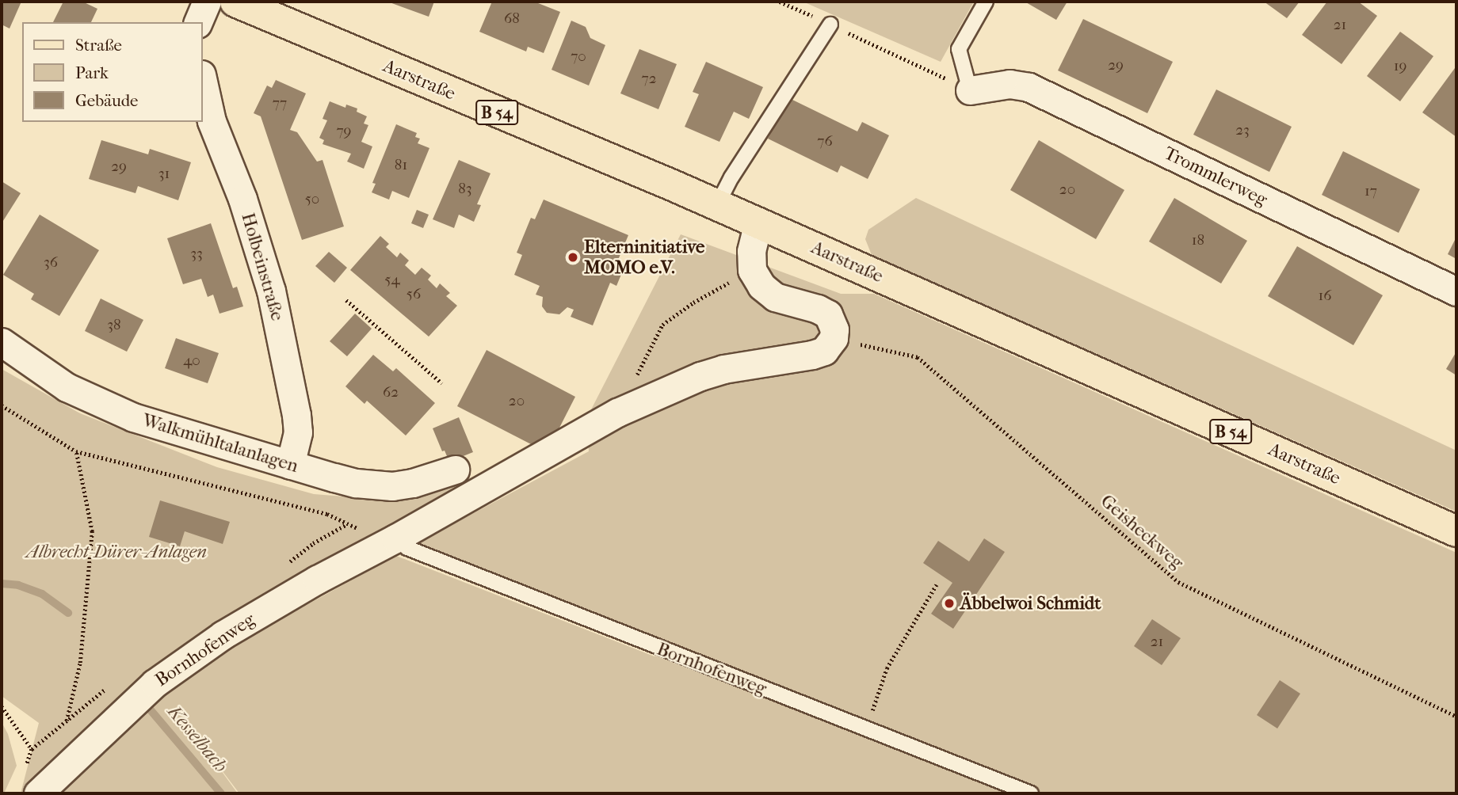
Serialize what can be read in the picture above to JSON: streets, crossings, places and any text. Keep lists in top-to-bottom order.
{
  "streets": {
    "main road": ["Aarstraße", "B 54"],
    "street": [
      "Trommlerweg",
      "Holbeinstraße",
      "Walkmühltalanlagen",
      "Bornhofenweg"
    ],
    "path": ["Geisheckweg"]
  },
  "crossings": [
    ["Holbeinstraße", "Walkmühltalanlagen"],
    ["Geisheckweg", "Bornhofenweg"]
  ],
  "water": ["Kesselbach"],
  "parks": ["Albrecht-Dürer-Anlagen"],
  "places": ["Elterninitiative MOMO e.V.", "Äbbelwoi Schmidt"],
  "house_numbers": [
    "68",
    "21",
    "70",
    "29",
    "19",
    "72",
    "77",
    "23",
    "79",
    "76",
    "81",
    "29",
    "31",
    "83",
    "20",
    "17",
    "50",
    "18",
    "33",
    "36",
    "54",
    "56",
    "16",
    "38",
    "40",
    "62",
    "20",
    "21"
  ],
  "legend": ["Straße", "Park", "Gebäude"]
}
